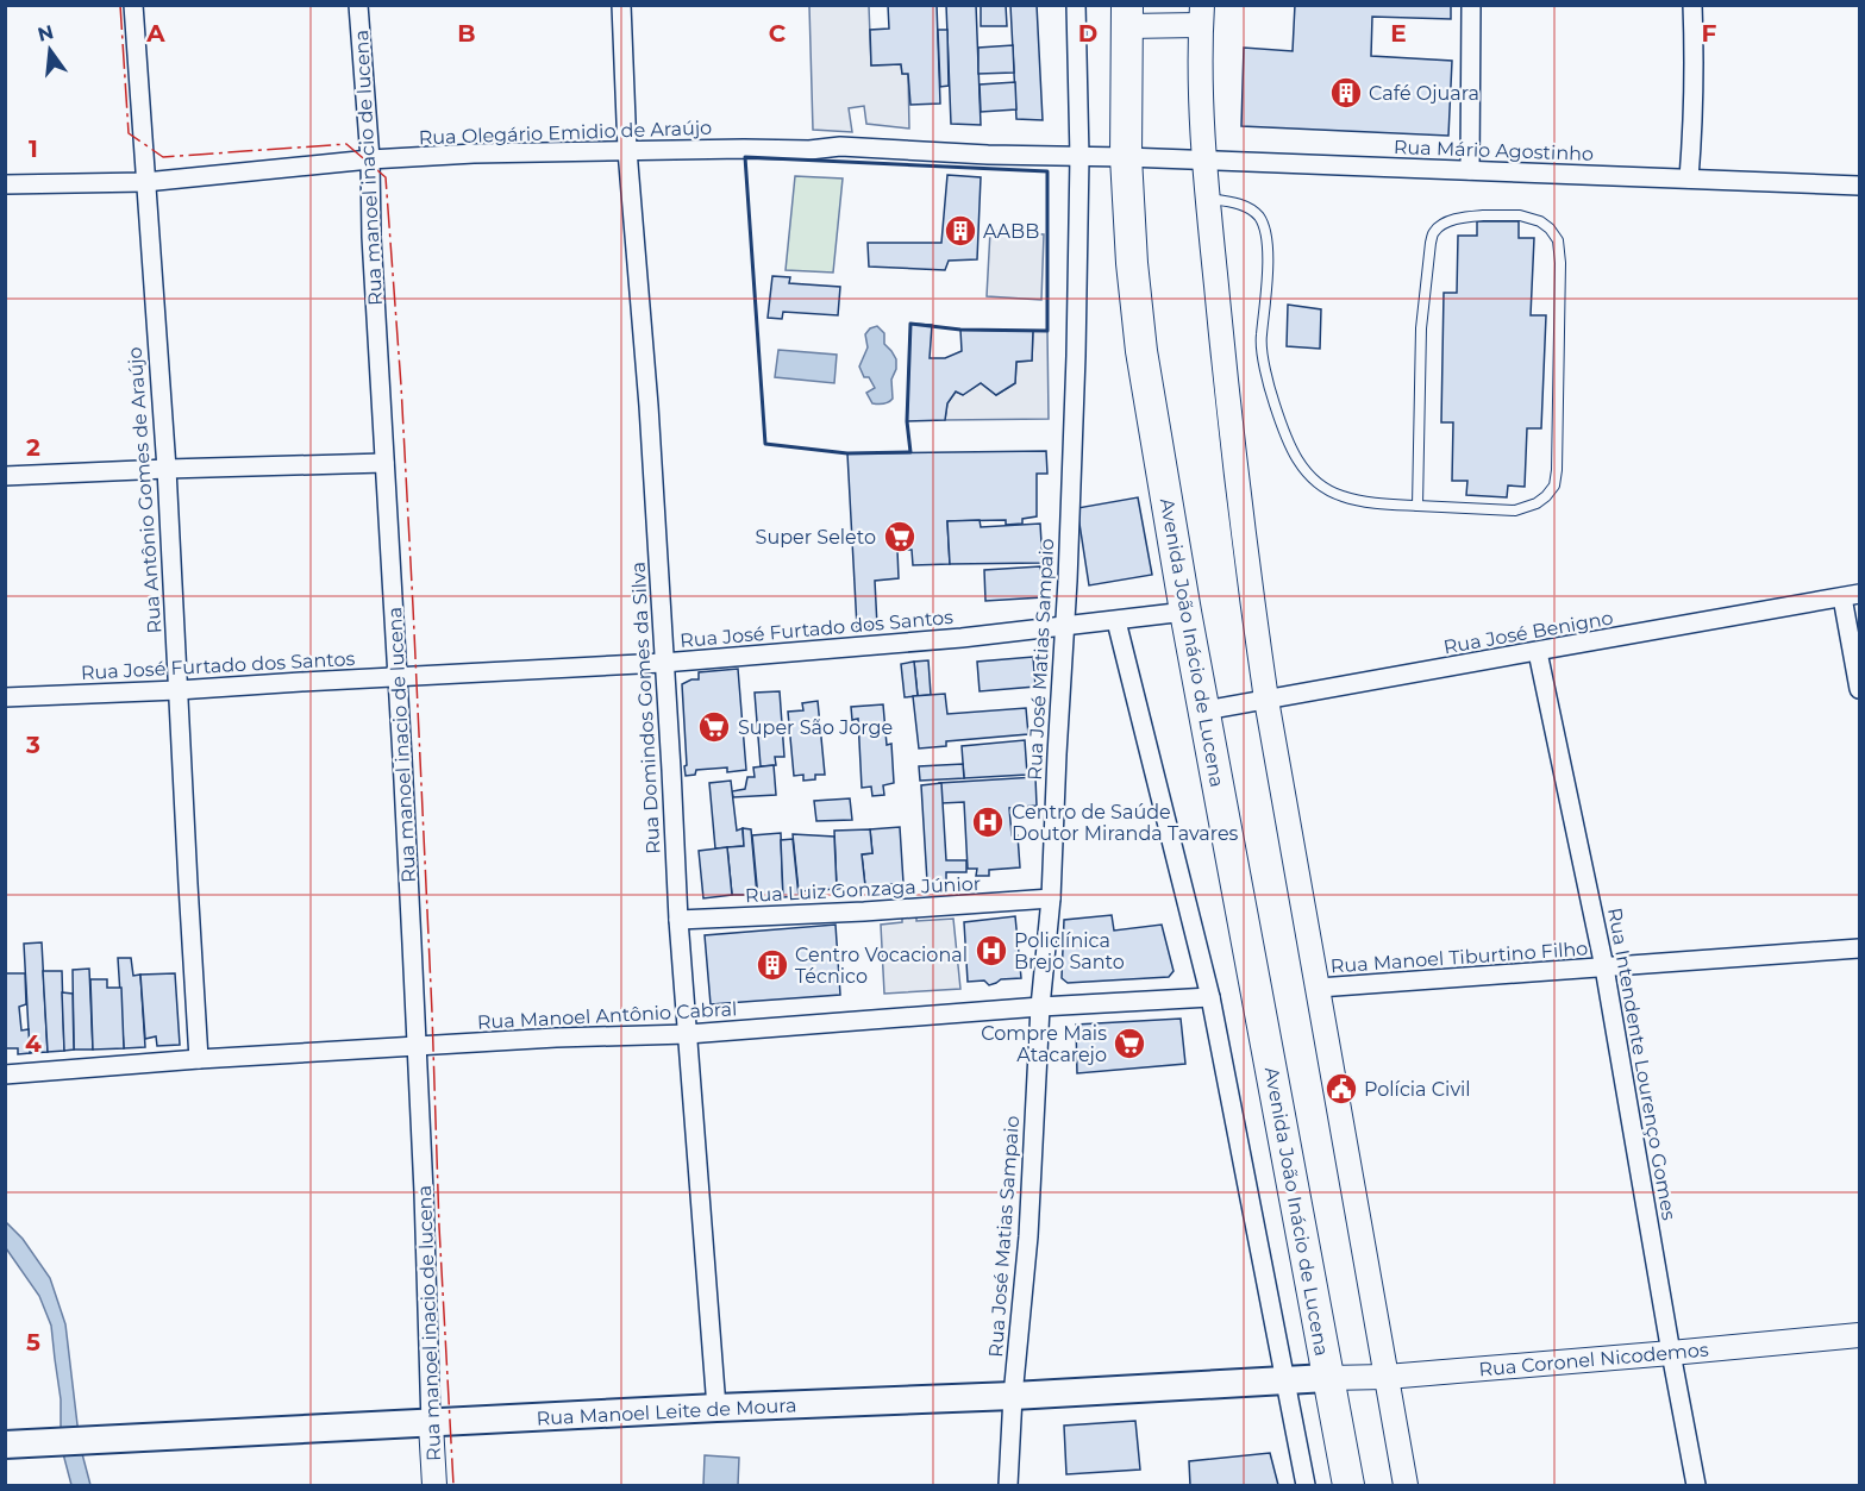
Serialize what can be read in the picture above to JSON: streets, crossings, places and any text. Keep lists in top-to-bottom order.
{
  "streets": {
    "highway": ["Avenida João Inácio de Lucena"],
    "main road": ["Rua Manoel Leite de Moura"],
    "street": [
      "Rua Olegário Emidio de Araújo",
      "Rua Mário Agostinho",
      "Rua manoel inacio de lucena",
      "Rua Antônio Gomes de Araújo",
      "Rua José Furtado dos Santos",
      "Rua José Benigno",
      "Rua José Matias Sampaio",
      "Rua Domindos Gomes da Silva",
      "Rua Luiz Gonzaga Júnior",
      "Rua Manoel Tiburtino Filho",
      "Rua Manoel Antônio Cabral",
      "Rua Intendente Lourenço Gomes",
      "Rua Coronel Nicodemos"
    ]
  },
  "crossings": [
    ["Rua Olegário Emidio de Araújo", "Rua Mário Agostinho"],
    ["Rua Olegário Emidio de Araújo", "Rua manoel inacio de lucena"],
    ["Rua Olegário Emidio de Araújo", "Rua Antônio Gomes de Araújo"],
    ["Rua Olegário Emidio de Araújo", "Avenida João Inácio de Lucena"],
    ["Rua Olegário Emidio de Araújo", "Rua José Matias Sampaio"],
    ["Rua Olegário Emidio de Araújo", "Rua Domindos Gomes da Silva"],
    ["Rua Mário Agostinho", "Avenida João Inácio de Lucena"],
    ["Rua manoel inacio de lucena", "Rua José Furtado dos Santos"],
    ["Rua manoel inacio de lucena", "Rua Manoel Antônio Cabral"],
    ["Rua manoel inacio de lucena", "Rua Manoel Leite de Moura"],
    ["Rua Antônio Gomes de Araújo", "Rua José Furtado dos Santos"],
    ["Rua Antônio Gomes de Araújo", "Rua Manoel Antônio Cabral"],
    ["Rua José Furtado dos Santos", "Avenida João Inácio de Lucena"],
    ["Rua José Furtado dos Santos", "Rua José Matias Sampaio"],
    ["Rua José Furtado dos Santos", "Rua Domindos Gomes da Silva"],
    ["Rua José Benigno", "Avenida João Inácio de Lucena"],
    ["Rua José Benigno", "Rua Intendente Lourenço Gomes"],
    ["Avenida João Inácio de Lucena", "Rua Coronel Nicodemos"],
    ["Avenida João Inácio de Lucena", "Rua Manoel Leite de Moura"],
    ["Rua José Matias Sampaio", "Rua Luiz Gonzaga Júnior"],
    ["Rua José Matias Sampaio", "Rua Manoel Antônio Cabral"],
    ["Rua José Matias Sampaio", "Rua Manoel Leite de Moura"],
    ["Rua Domindos Gomes da Silva", "Rua Luiz Gonzaga Júnior"],
    ["Rua Domindos Gomes da Silva", "Rua Manoel Antônio Cabral"],
    ["Rua Domindos Gomes da Silva", "Rua Manoel Leite de Moura"],
    ["Rua Manoel Tiburtino Filho", "Rua Intendente Lourenço Gomes"],
    ["Rua Intendente Lourenço Gomes", "Rua Coronel Nicodemos"],
    ["Rua Coronel Nicodemos", "Rua Manoel Leite de Moura"]
  ],
  "places": {
    "building": ["Café Ojuara", "AABB", "Centro Vocacional Técnico"],
    "supermarket": ["Super Seleto", "Super São Jorge", "Compre Mais Atacarejo"],
    "hospital": ["Centro de Saúde Doutor Miranda Tavares", "Policlínica Brejo Santo"],
    "public building": ["Polícia Civil"]
  },
  "north": "top",
  "grid": {
    "columns": [
      "A",
      "B",
      "C",
      "D",
      "E",
      "F"
    ],
    "rows": [
      "1",
      "2",
      "3",
      "4",
      "5"
    ]
  }
}
